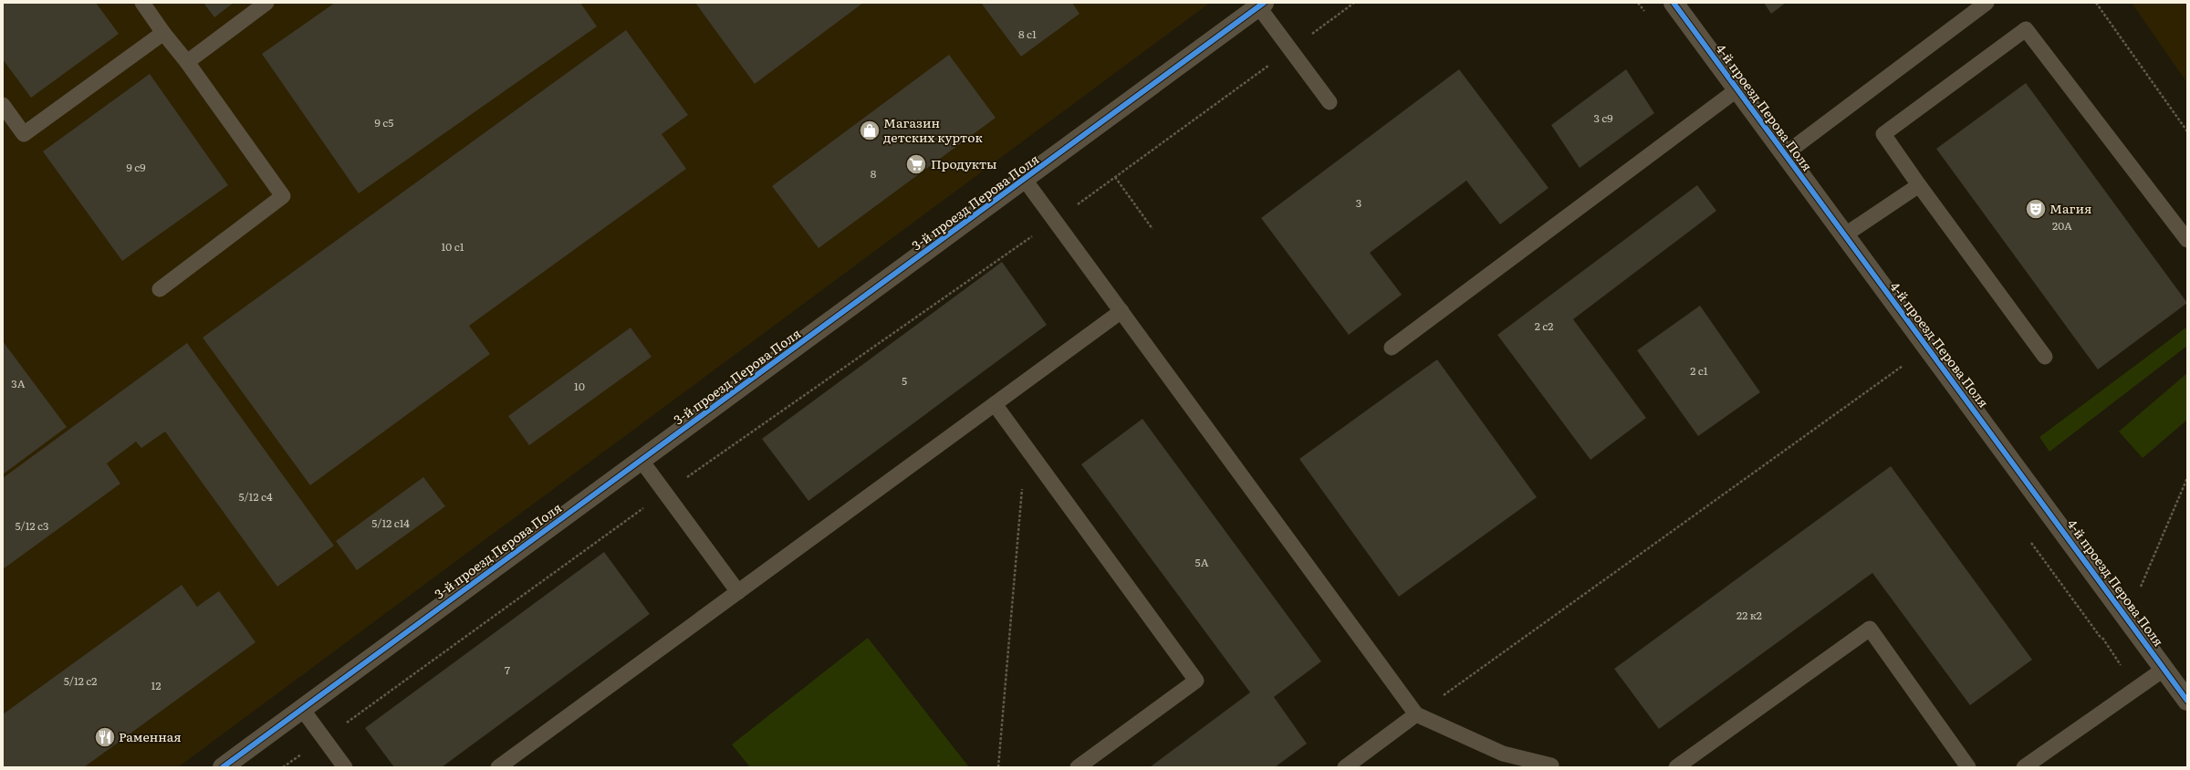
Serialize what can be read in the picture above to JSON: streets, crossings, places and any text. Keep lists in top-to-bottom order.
{
  "streets": {
    "street": ["4-й проезд Перова Поля", "3-й проезд Перова Поля"]
  },
  "places": {
    "shop": ["Магазин детских курток"],
    "supermarket": ["Продукты"],
    "theatre": ["Магия"],
    "restaurant": ["Раменная"]
  },
  "house_numbers": [
    "8 с1",
    "3 с9",
    "9 с5",
    "9 с9",
    "8",
    "3",
    "20А",
    "10 с1",
    "2 с2",
    "2 с1",
    "5",
    "3А",
    "10",
    "5/12 с4",
    "5/12 с14",
    "5/12 с3",
    "5А",
    "22 к2",
    "7",
    "5/12 с2",
    "12"
  ]
}
